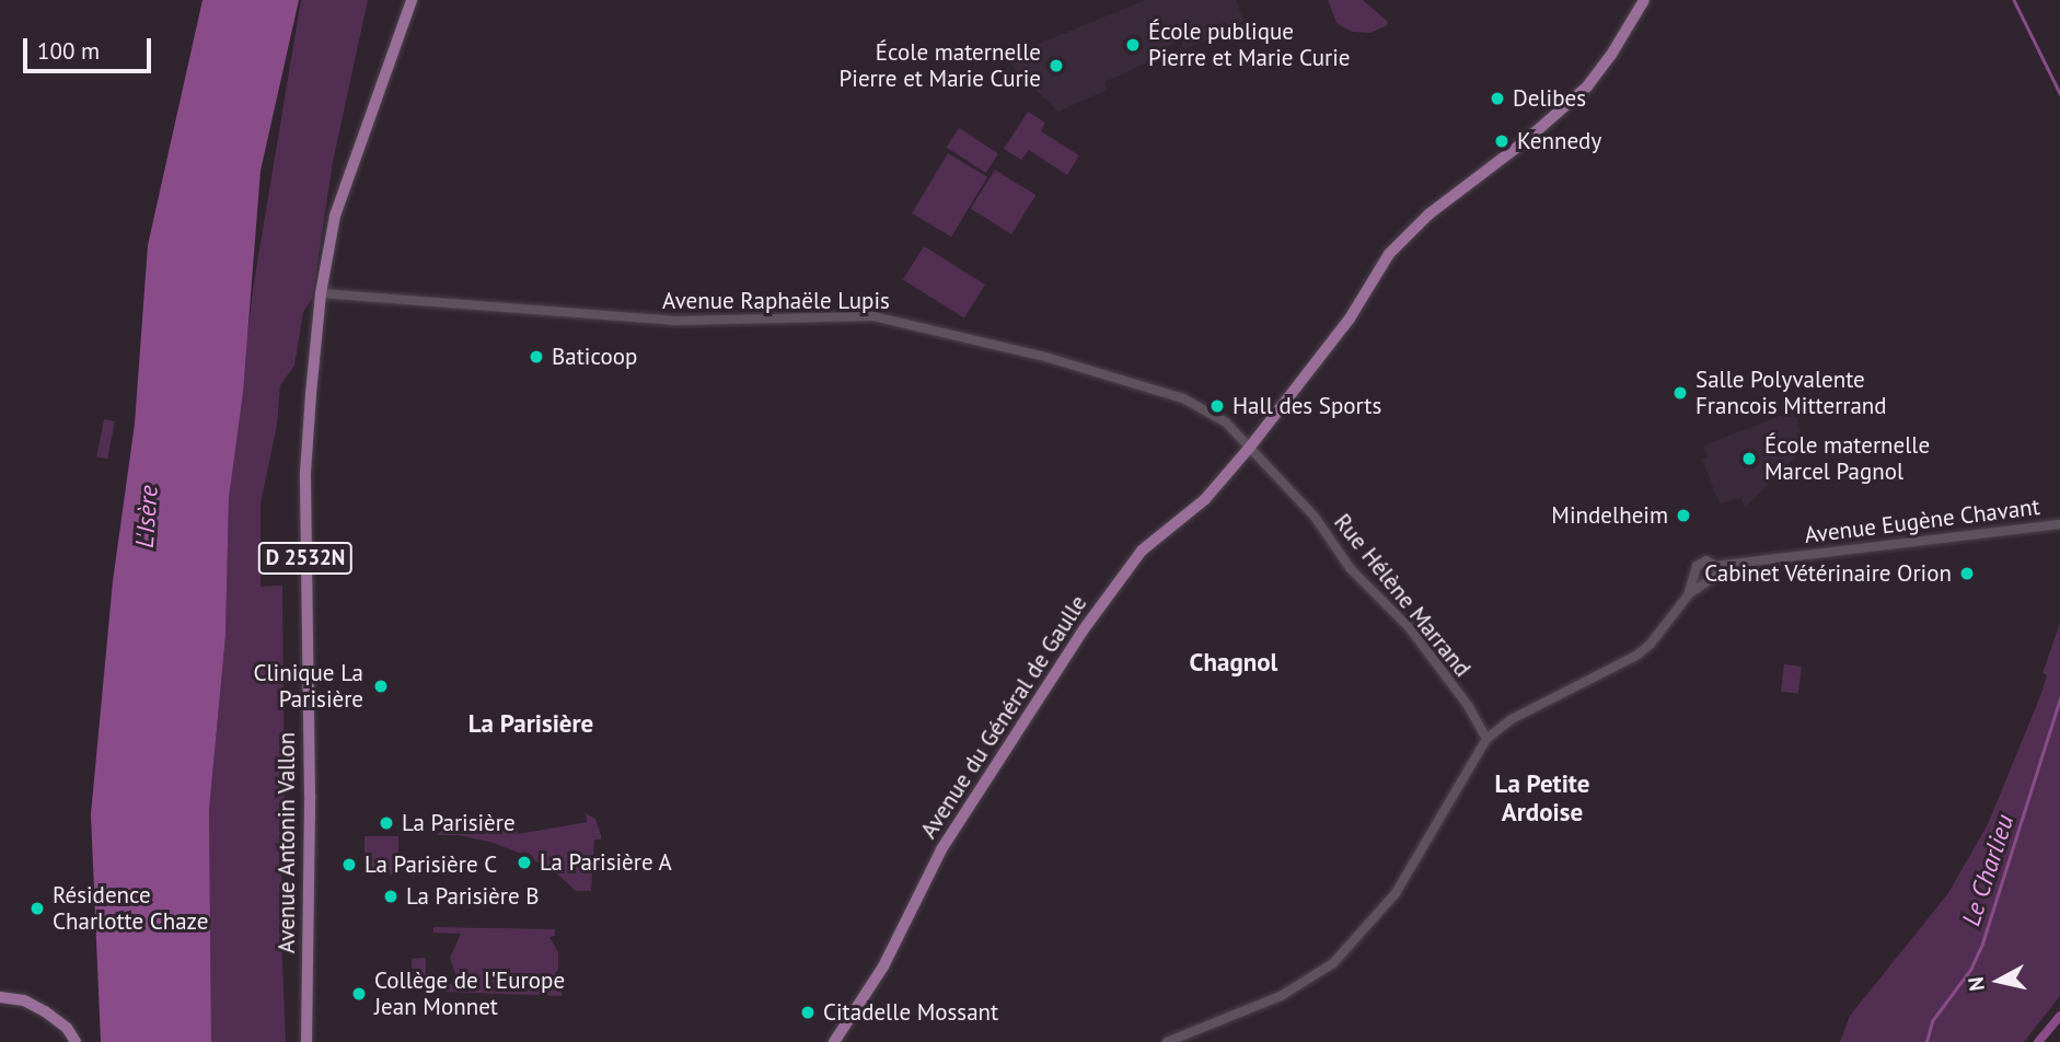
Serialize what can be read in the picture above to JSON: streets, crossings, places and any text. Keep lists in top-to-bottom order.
{
  "streets": {
    "main road": ["D 2532N", "Avenue du Général de Gaulle", "Avenue Antonin Vallon"],
    "street": ["Avenue Raphaële Lupis", "Avenue Eugène Chavant", "Rue Hélène Marrand"]
  },
  "crossings": [
    ["Avenue Raphaële Lupis", "D 2532N"],
    ["Avenue Raphaële Lupis", "Rue Hélène Marrand"],
    ["Avenue Raphaële Lupis", "Avenue du Général de Gaulle"],
    ["Avenue Raphaële Lupis", "Avenue Antonin Vallon"],
    ["D 2532N", "Avenue Antonin Vallon"],
    ["Rue Hélène Marrand", "Avenue du Général de Gaulle"]
  ],
  "districts": ["Chagnol", "La Parisière", "La Petite Ardoise"],
  "water": ["L'Isère", "Le Charlieu"],
  "places": [
    "École publique Pierre et Marie Curie",
    "École maternelle Pierre et Marie Curie",
    "Delibes",
    "Kennedy",
    "Baticoop",
    "Salle Polyvalente Francois Mitterrand",
    "Hall des Sports",
    "École maternelle Marcel Pagnol",
    "Mindelheim",
    "Cabinet Vétérinaire Orion",
    "Clinique La Parisière",
    "La Parisière",
    "La Parisière A",
    "La Parisière C",
    "La Parisière B",
    "Résidence Charlotte Chaze",
    "Collège de l'Europe Jean Monnet",
    "Citadelle Mossant"
  ],
  "scale_bar": "100 m",
  "north": "left"
}
